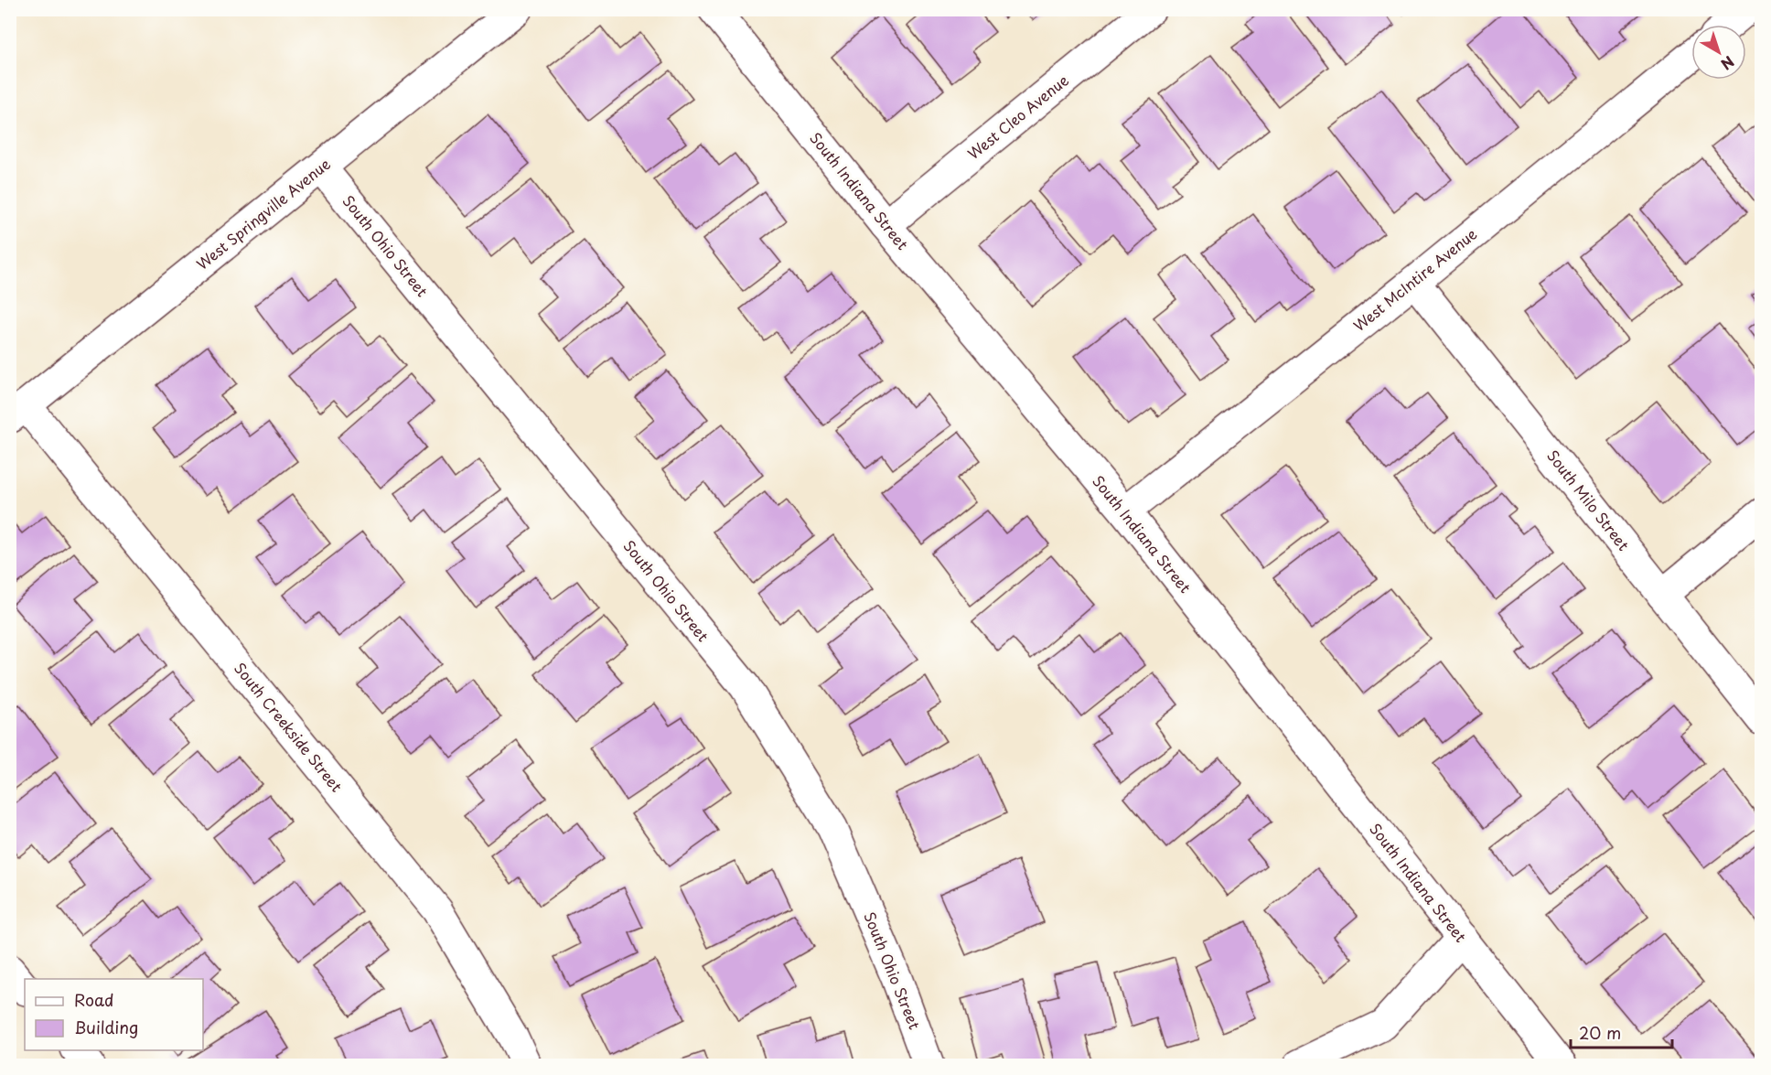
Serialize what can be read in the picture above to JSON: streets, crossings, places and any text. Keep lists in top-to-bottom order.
{
  "streets": {
    "street": [
      "West Cleo Avenue",
      "South Indiana Street",
      "West Springville Avenue",
      "South Ohio Street",
      "West McIntire Avenue",
      "South Milo Street",
      "South Creekside Street"
    ]
  },
  "crossings": [
    ["West Cleo Avenue", "South Indiana Street"],
    ["South Indiana Street", "West McIntire Avenue"],
    ["West Springville Avenue", "South Ohio Street"],
    ["West Springville Avenue", "South Creekside Street"],
    ["West McIntire Avenue", "South Milo Street"]
  ],
  "legend": ["Road", "Building"],
  "scale_bar": "20 m",
  "north": "bottom right"
}
